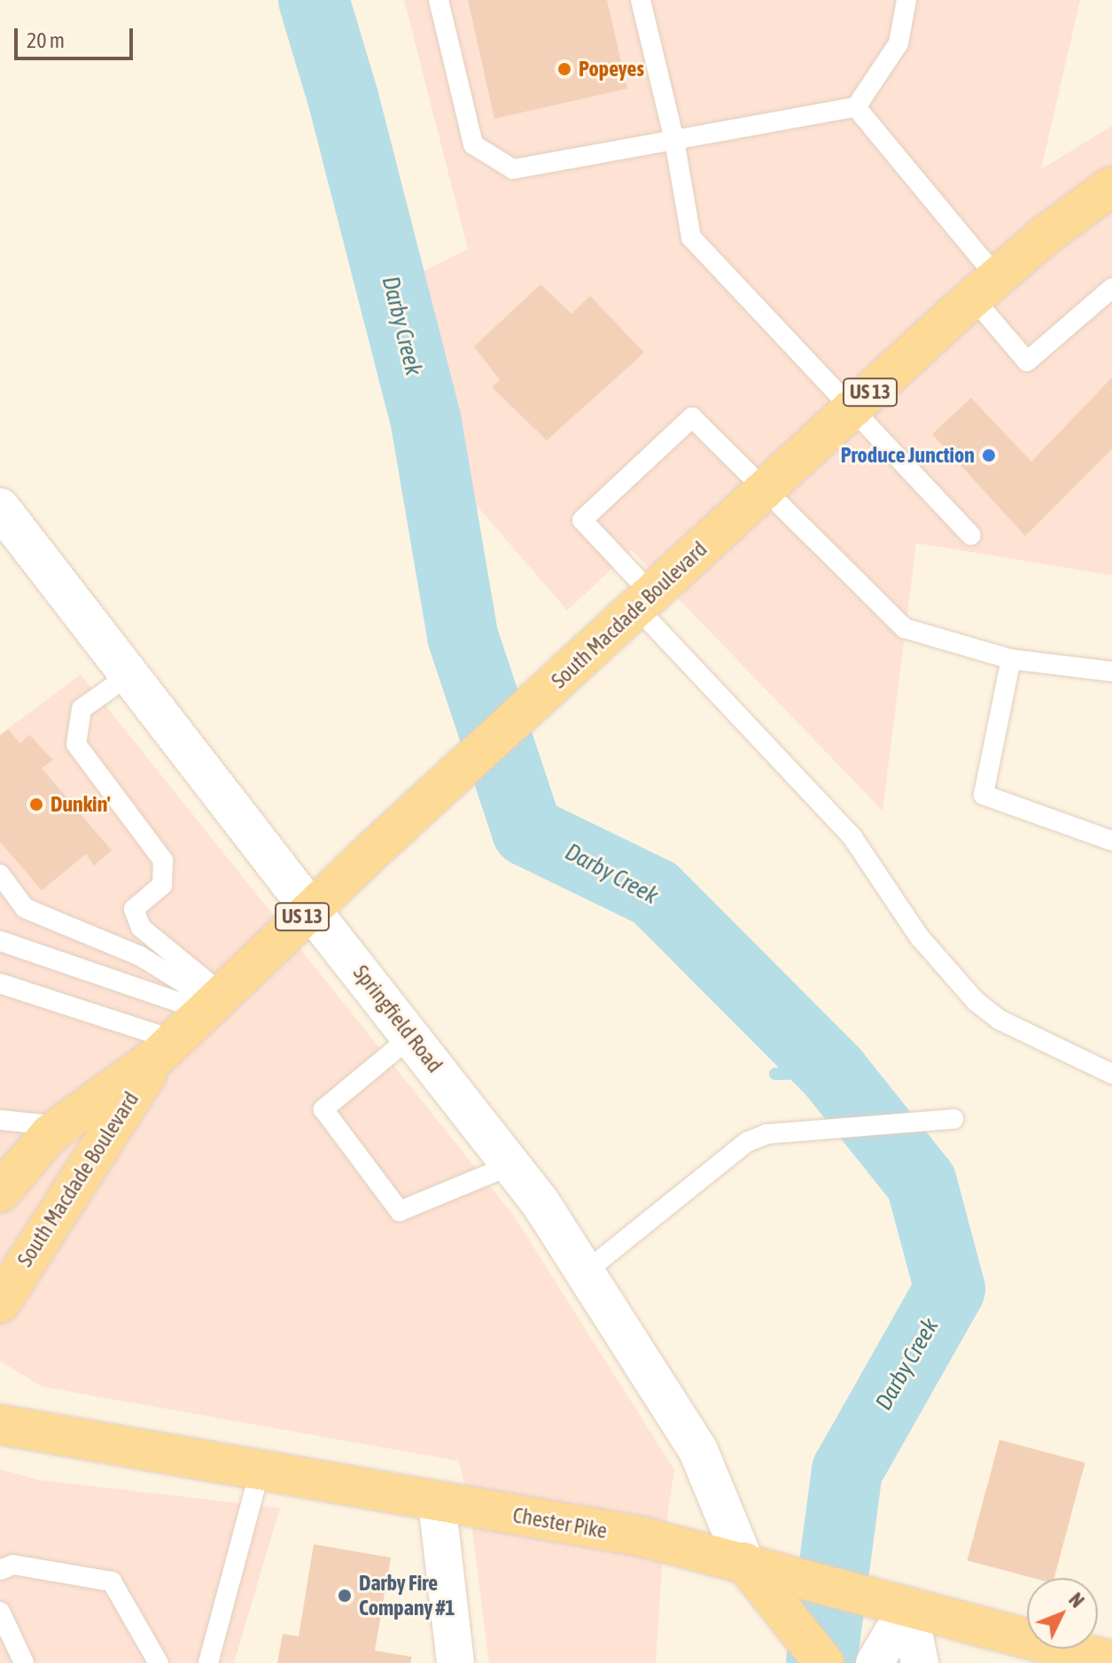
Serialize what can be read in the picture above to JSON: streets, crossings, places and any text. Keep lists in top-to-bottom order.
{
  "streets": {
    "main road": ["US 13", "South Macdade Boulevard", "Chester Pike"],
    "street": ["Springfield Road"]
  },
  "crossings": [
    ["South Macdade Boulevard", "Springfield Road"],
    ["Springfield Road", "Chester Pike"]
  ],
  "water": ["Darby Creek"],
  "places": [
    "Popeyes",
    "Produce Junction",
    "Dunkin'",
    "Darby Fire Company #1"
  ],
  "scale_bar": "20 m",
  "north": "top right"
}
